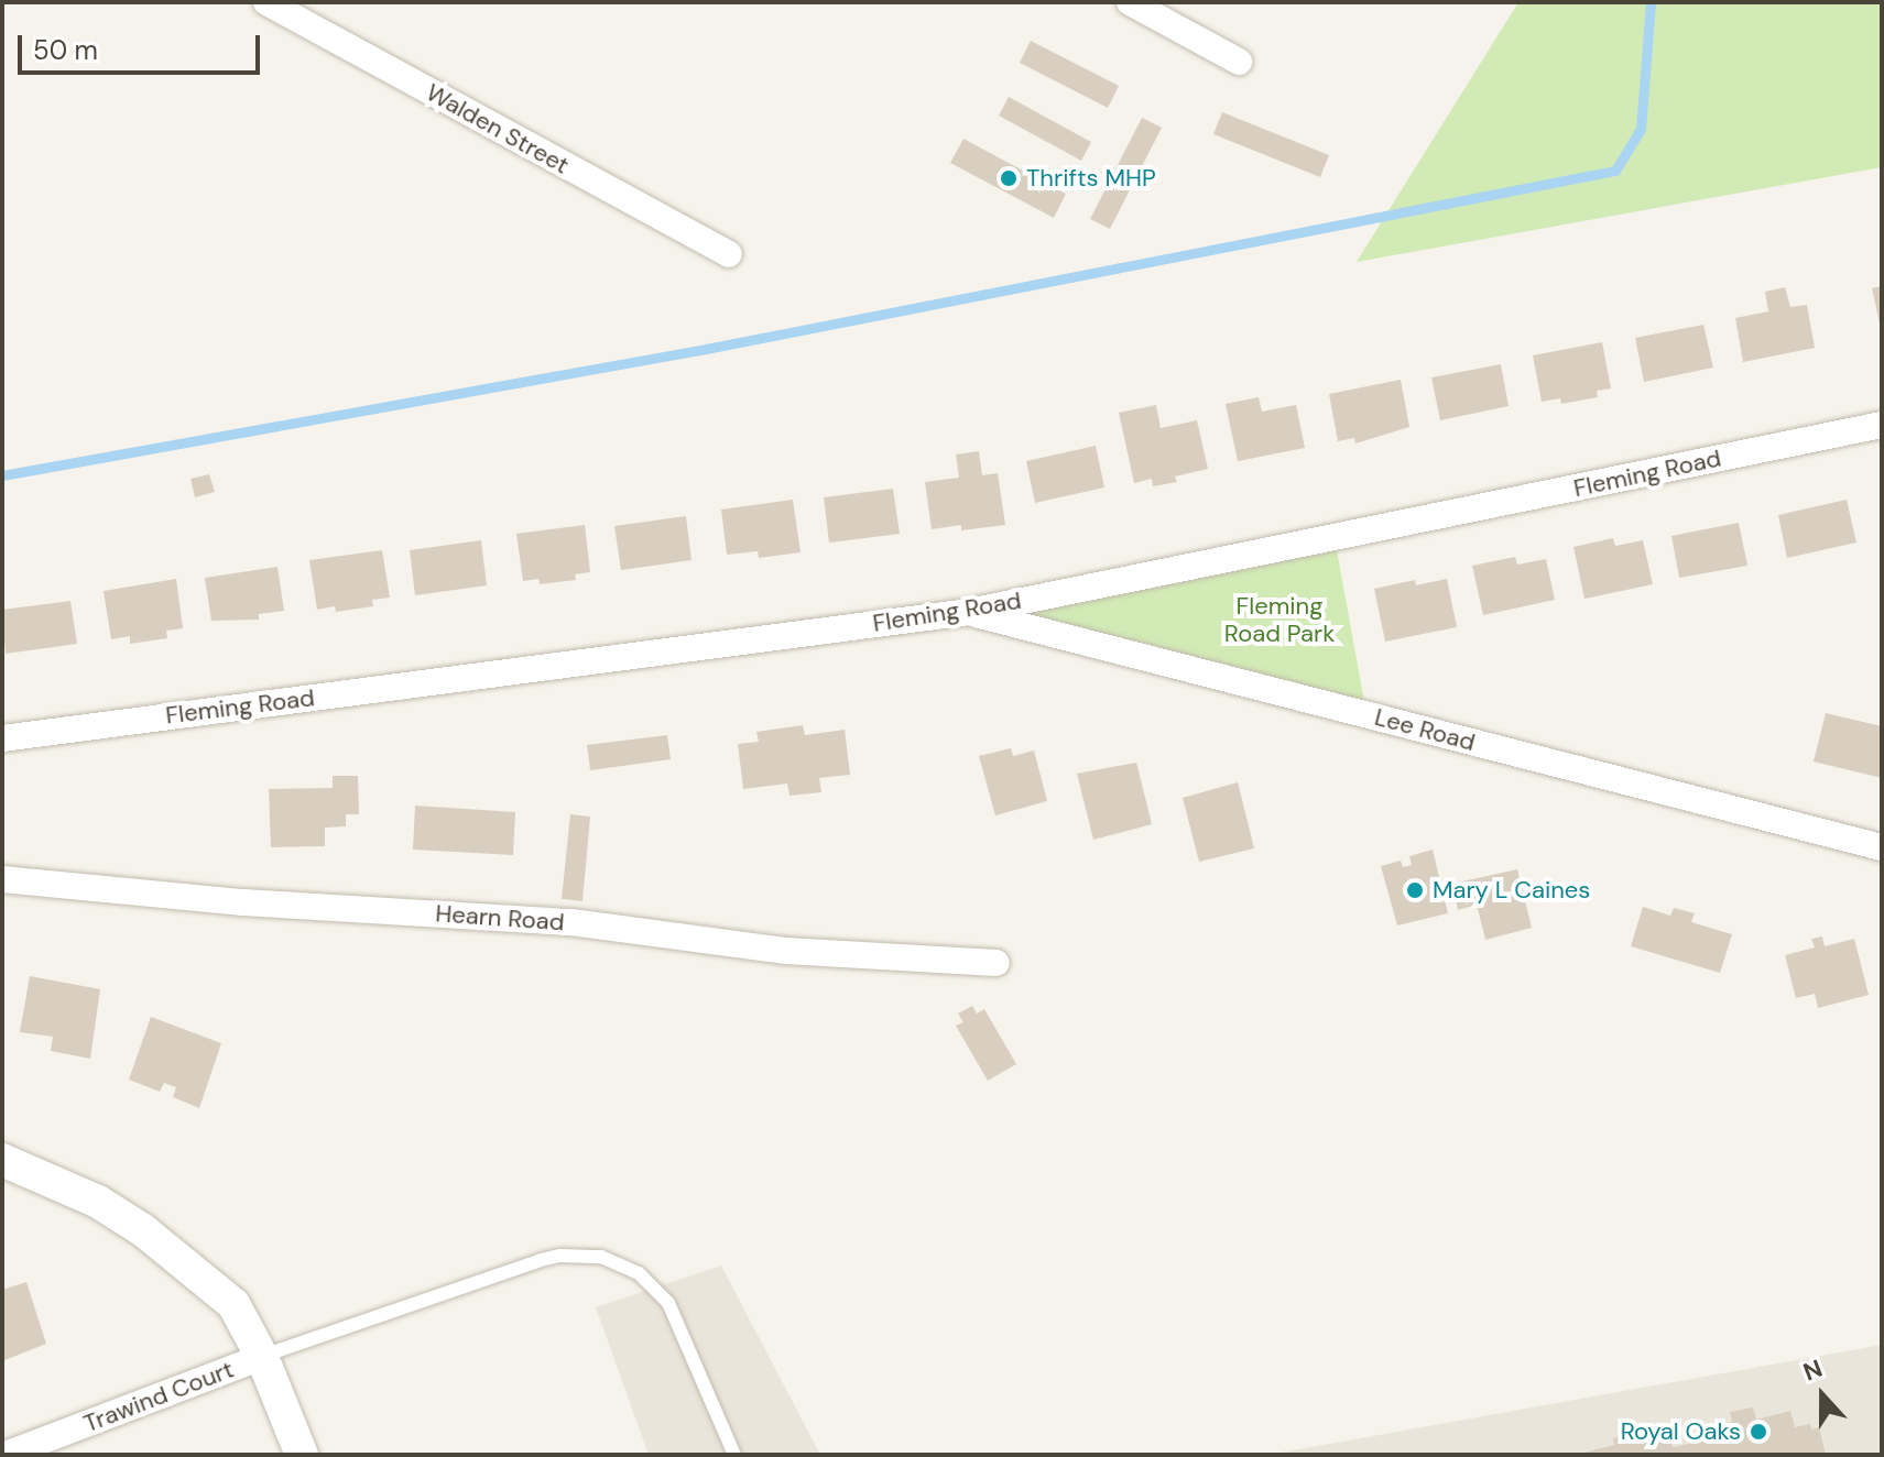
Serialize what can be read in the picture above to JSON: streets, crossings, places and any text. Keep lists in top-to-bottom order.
{
  "streets": {
    "street": [
      "Walden Street",
      "Fleming Road",
      "Lee Road",
      "Hearn Road",
      "Trawind Court"
    ]
  },
  "crossings": [
    ["Fleming Road", "Lee Road"]
  ],
  "parks": ["Fleming Road Park"],
  "places": ["Thrifts MHP", "Mary L Caines", "Royal Oaks"],
  "scale_bar": "50 m",
  "north": "top"
}
